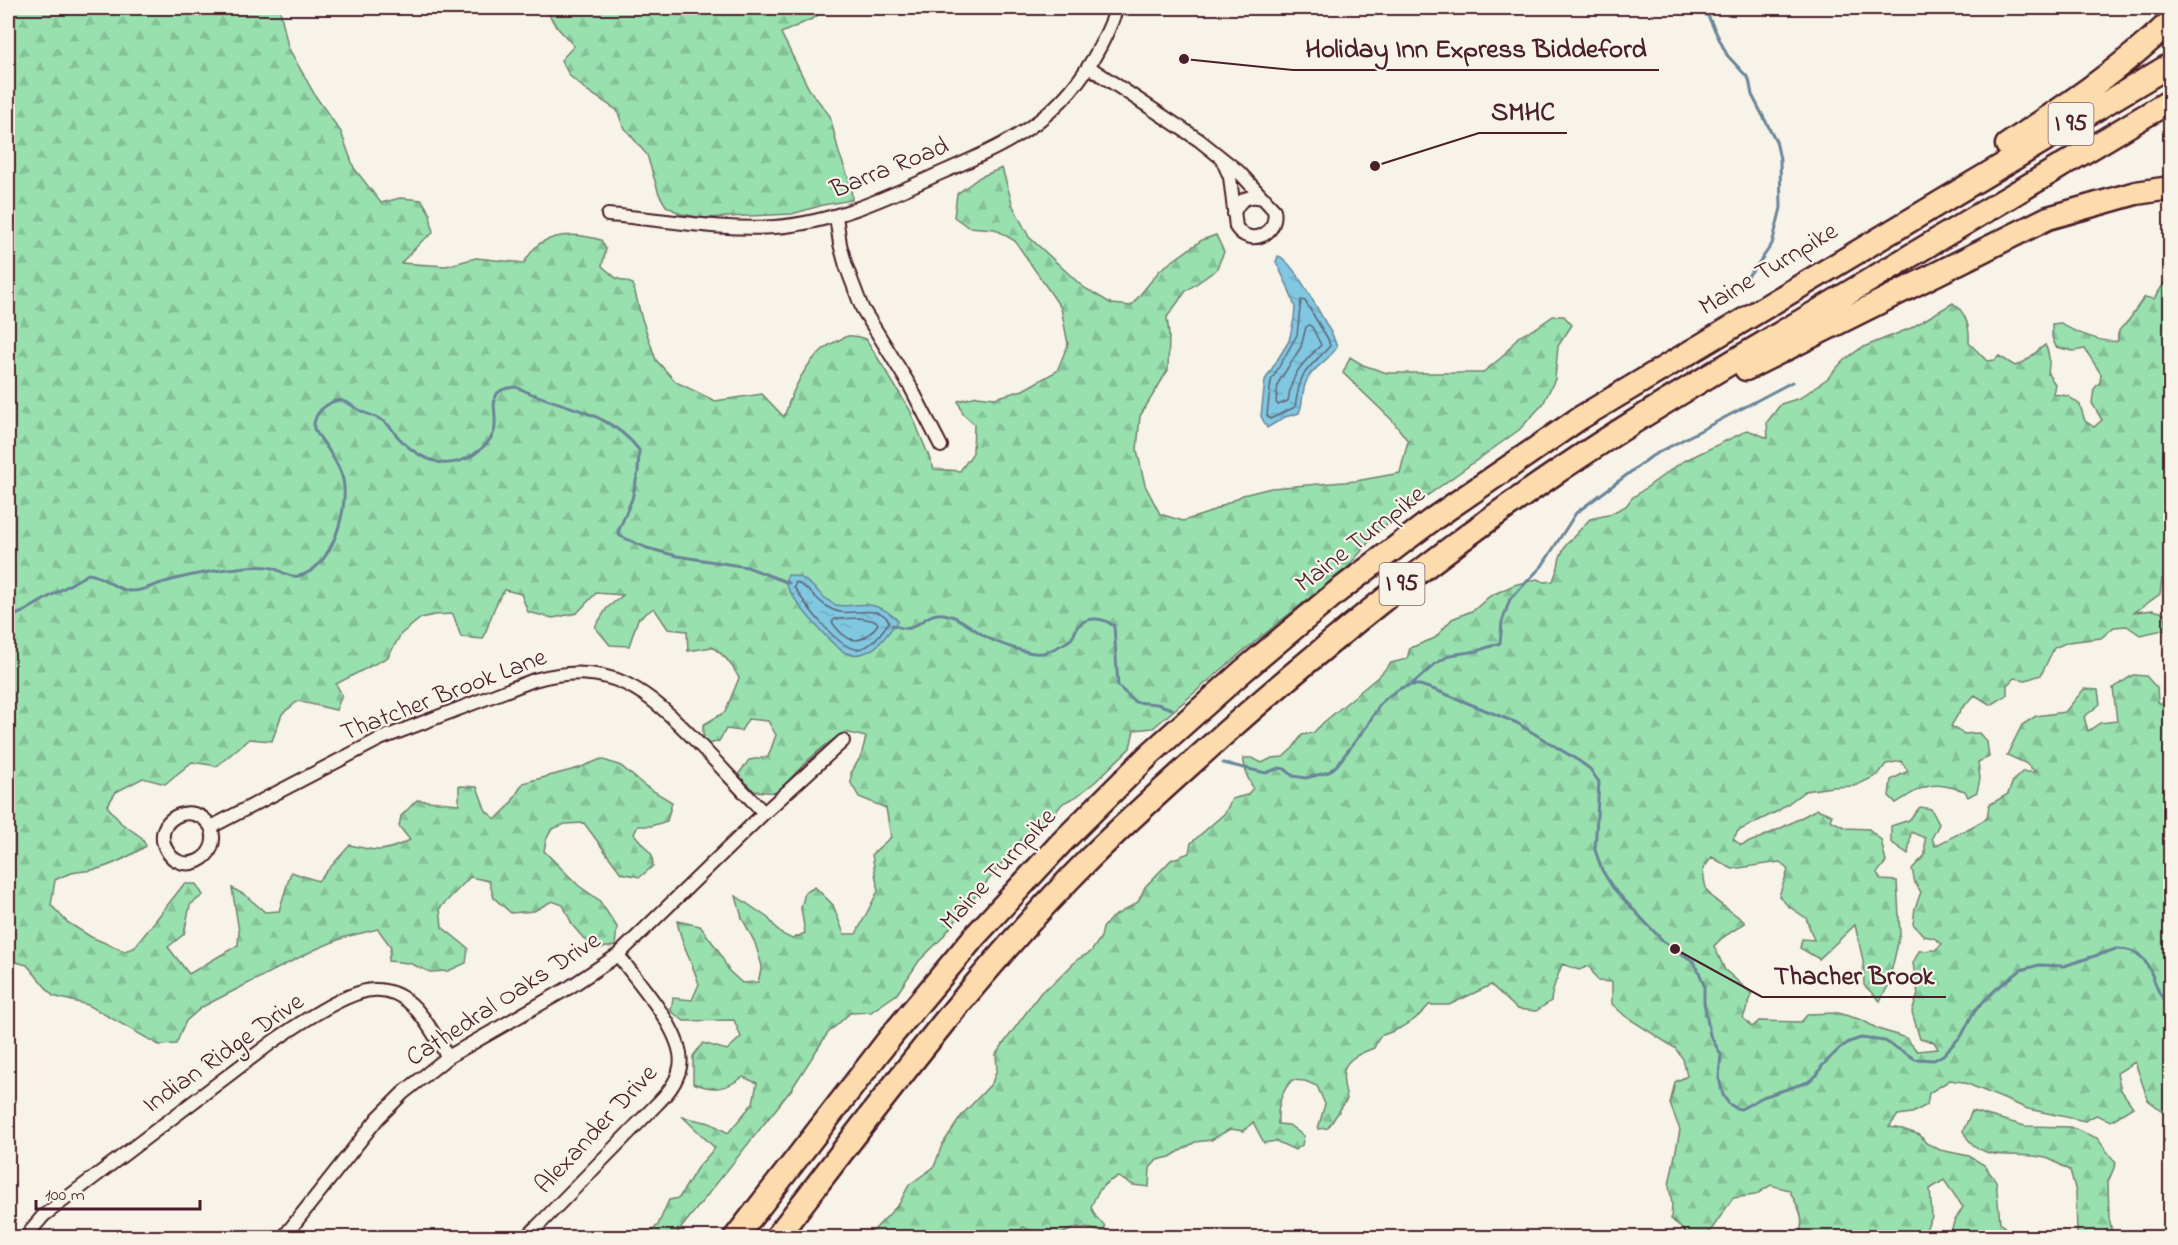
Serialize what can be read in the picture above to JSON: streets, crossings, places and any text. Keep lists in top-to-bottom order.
{
  "streets": {
    "highway": ["I 95", "Maine Turnpike"],
    "street": [
      "Barra Road",
      "Thatcher Brook Lane",
      "Cathedral Oaks Drive",
      "Indian Ridge Drive",
      "Alexander Drive"
    ]
  },
  "crossings": [
    ["Thatcher Brook Lane", "Cathedral Oaks Drive"],
    ["Cathedral Oaks Drive", "Indian Ridge Drive"],
    ["Cathedral Oaks Drive", "Alexander Drive"]
  ],
  "places": ["Holiday Inn Express Biddeford", "SMHC", "Thacher Brook"],
  "scale_bar": "100 m"
}
